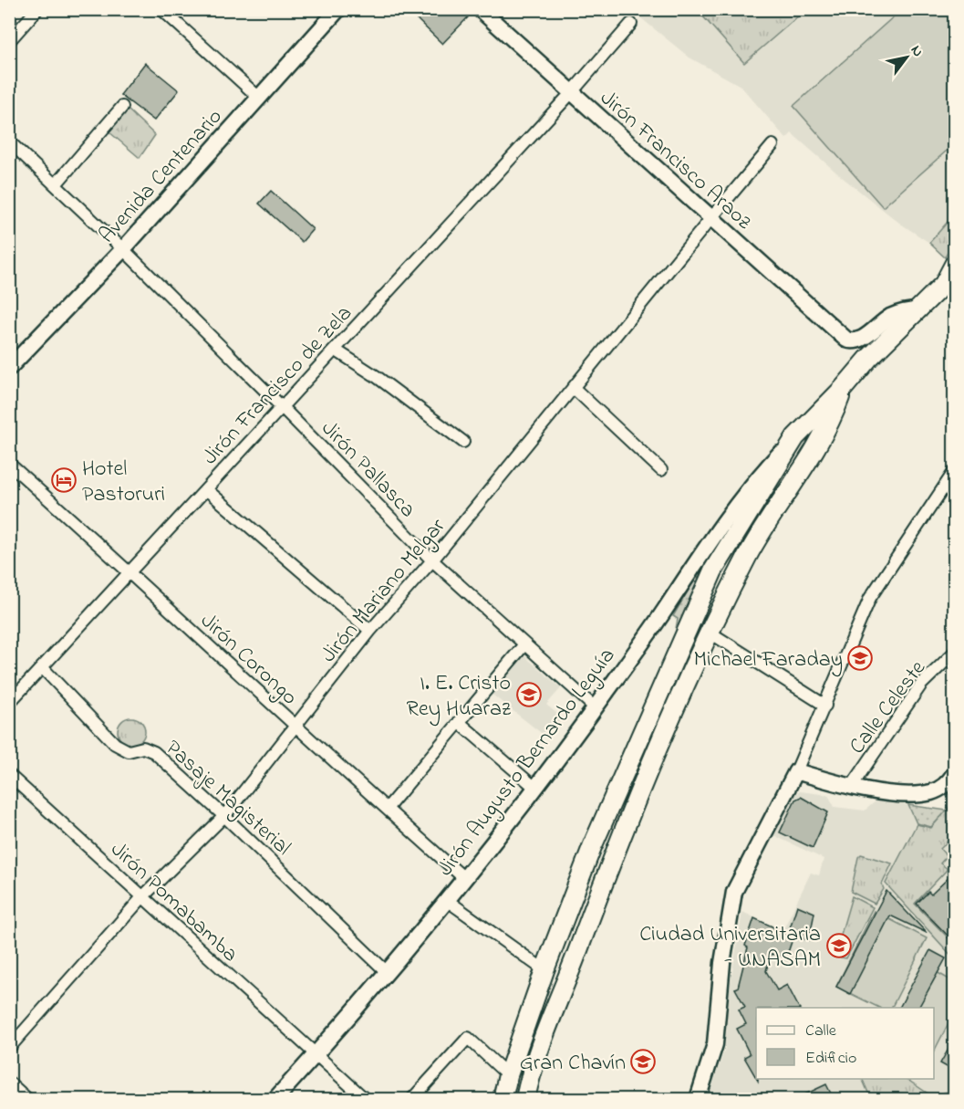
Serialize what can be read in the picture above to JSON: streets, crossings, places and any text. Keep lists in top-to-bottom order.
{
  "streets": {
    "main road": ["Jirón Francisco Araoz", "Avenida Centenario", "Jirón Augusto Bernardo Leguía"],
    "street": [
      "Jirón Francisco de Zela",
      "Jirón Pallasca",
      "Jirón Mariano Melgar",
      "Jirón Corongo",
      "Calle Celeste",
      "Pasaje Magisterial",
      "Jirón Pomabamba"
    ]
  },
  "crossings": [
    ["Jirón Francisco Araoz", "Jirón Francisco de Zela"],
    ["Jirón Francisco Araoz", "Jirón Mariano Melgar"],
    ["Avenida Centenario", "Jirón Pallasca"],
    ["Jirón Francisco de Zela", "Jirón Pallasca"],
    ["Jirón Francisco de Zela", "Jirón Corongo"],
    ["Jirón Francisco de Zela", "Pasaje Magisterial"],
    ["Jirón Pallasca", "Jirón Mariano Melgar"],
    ["Jirón Pallasca", "Jirón Augusto Bernardo Leguía"],
    ["Jirón Mariano Melgar", "Jirón Corongo"],
    ["Jirón Mariano Melgar", "Pasaje Magisterial"],
    ["Jirón Mariano Melgar", "Jirón Pomabamba"],
    ["Jirón Corongo", "Jirón Augusto Bernardo Leguía"],
    ["Jirón Augusto Bernardo Leguía", "Pasaje Magisterial"],
    ["Jirón Augusto Bernardo Leguía", "Jirón Pomabamba"]
  ],
  "places": {
    "hotel": ["Hotel Pastoruri"],
    "school or university": [
      "Michael Faraday",
      "I. E. Cristo Rey Huaraz",
      "Ciudad Universitaria - UNASAM",
      "Gran Chavín"
    ]
  },
  "legend": ["Calle", "Edificio"],
  "north": "top right"
}
